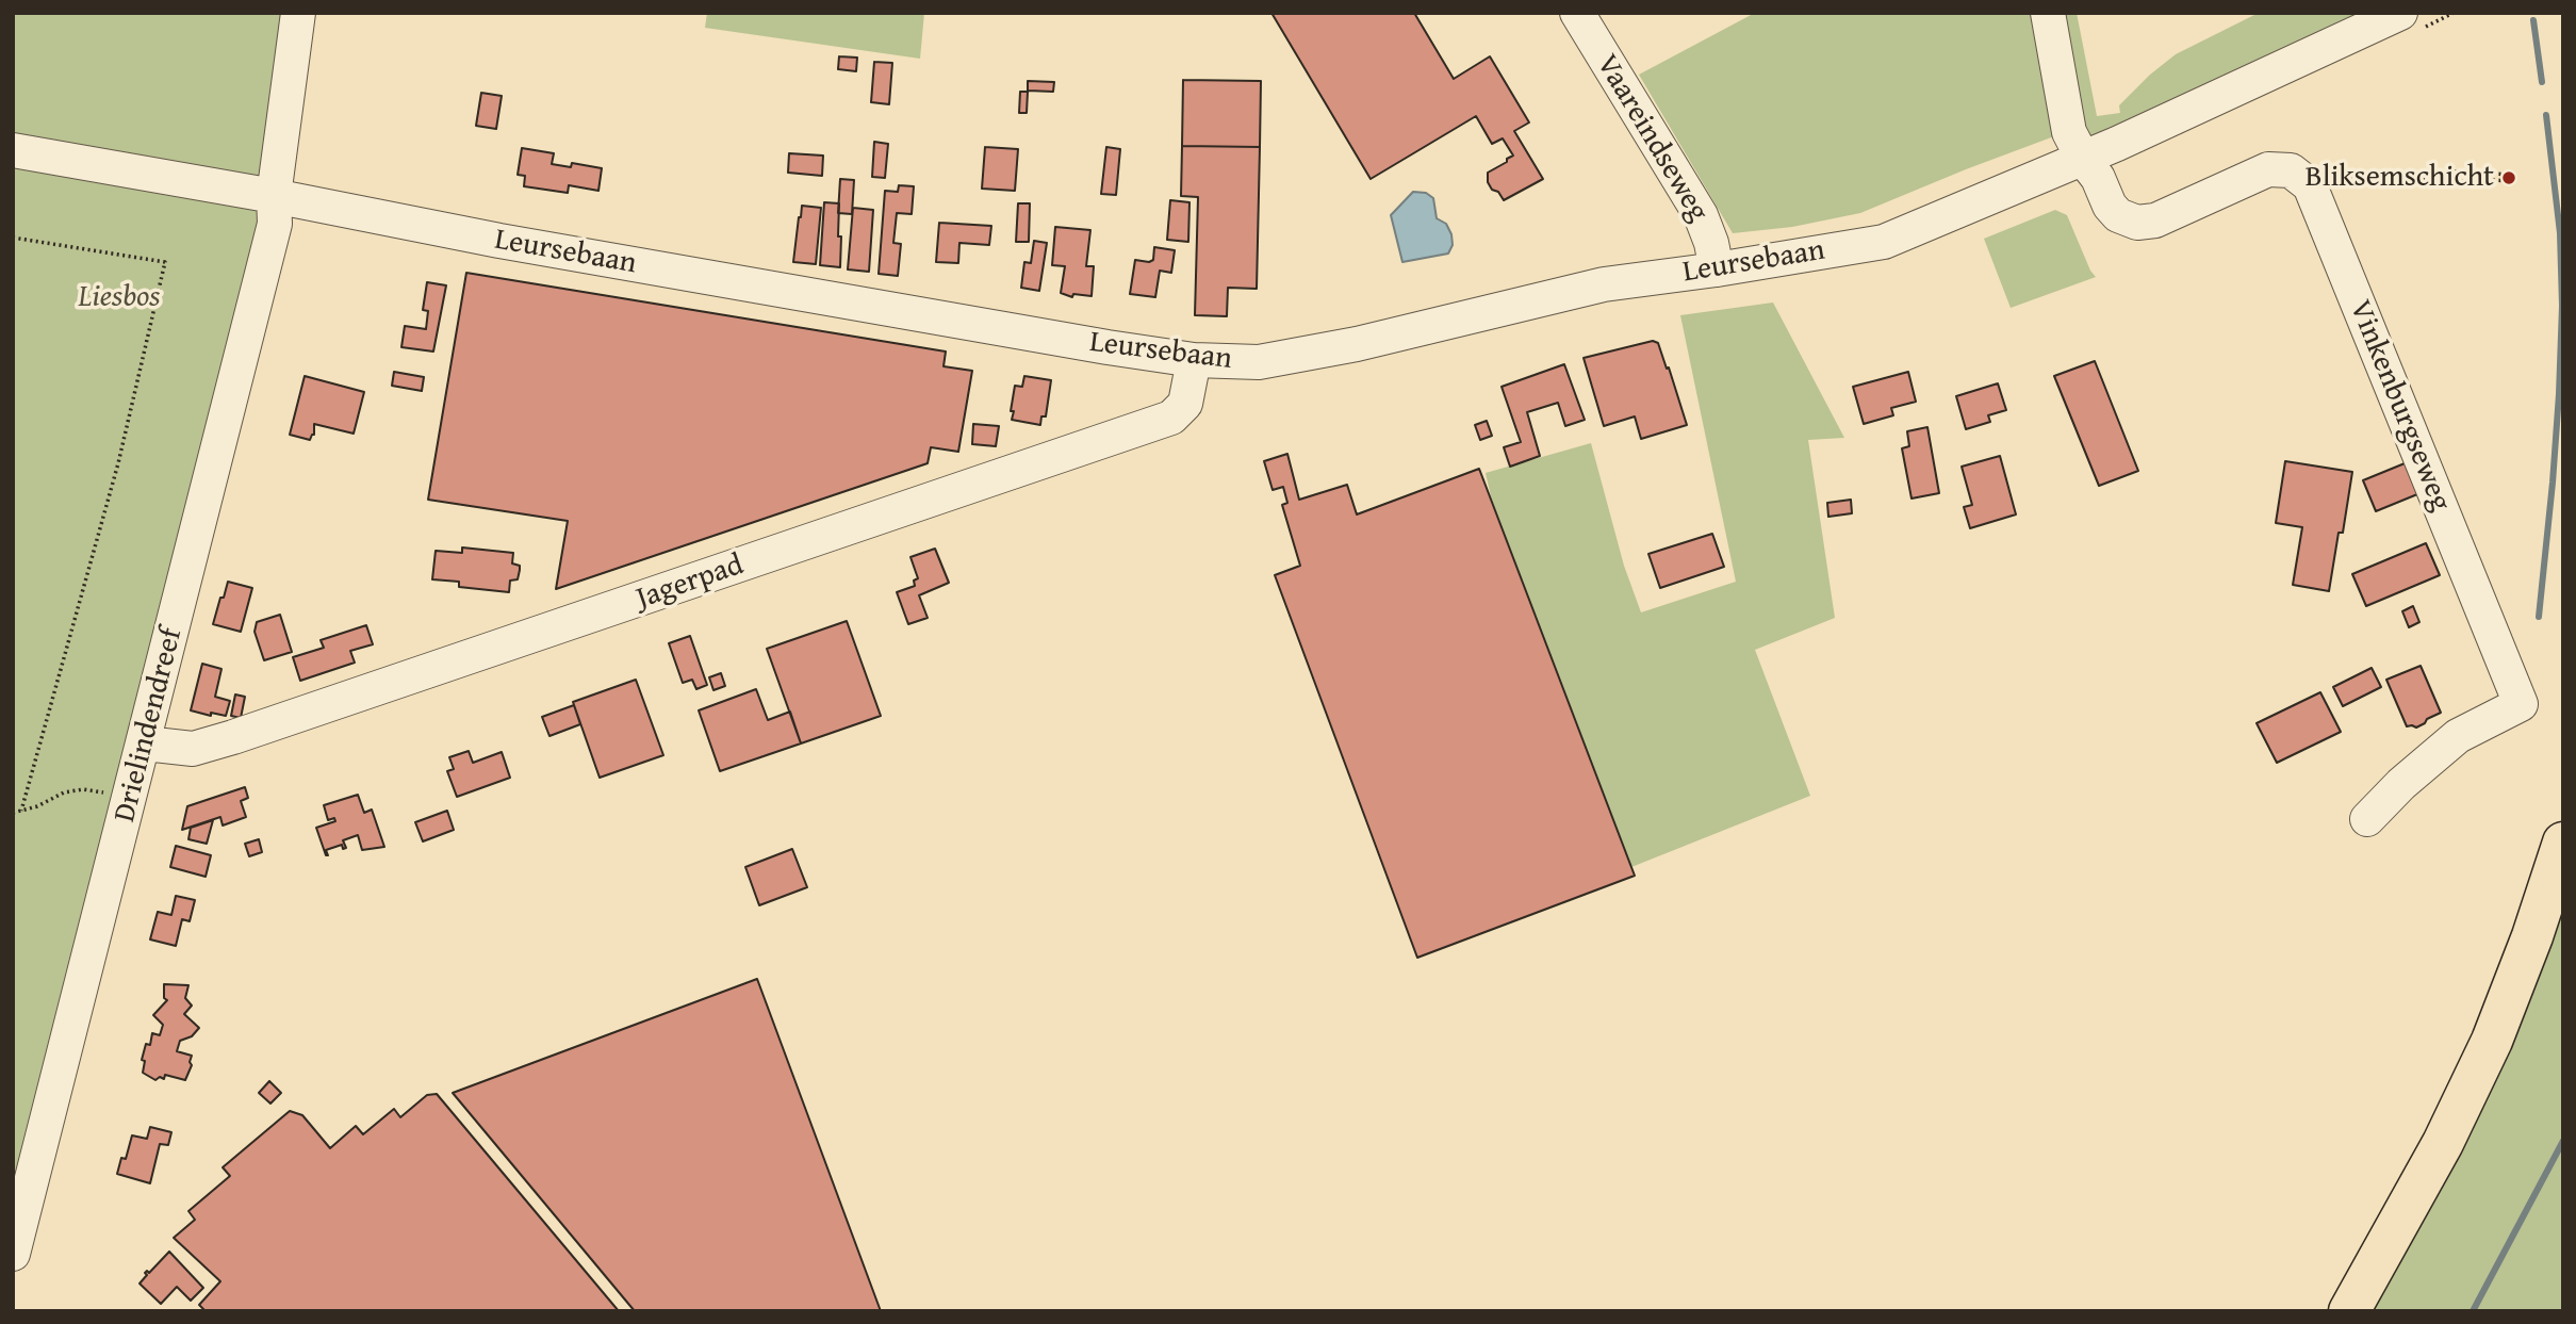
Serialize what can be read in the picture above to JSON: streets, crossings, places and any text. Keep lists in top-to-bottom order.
{
  "streets": {
    "street": [
      "Vaareindseweg",
      "Leursebaan",
      "Vinkenburgseweg",
      "Jagerpad",
      "Drielindendreef"
    ]
  },
  "crossings": [
    ["Vaareindseweg", "Leursebaan"],
    ["Leursebaan", "Jagerpad"],
    ["Leursebaan", "Drielindendreef"],
    ["Jagerpad", "Drielindendreef"]
  ],
  "parks": ["Liesbos"],
  "places": ["Bliksemschicht"]
}
